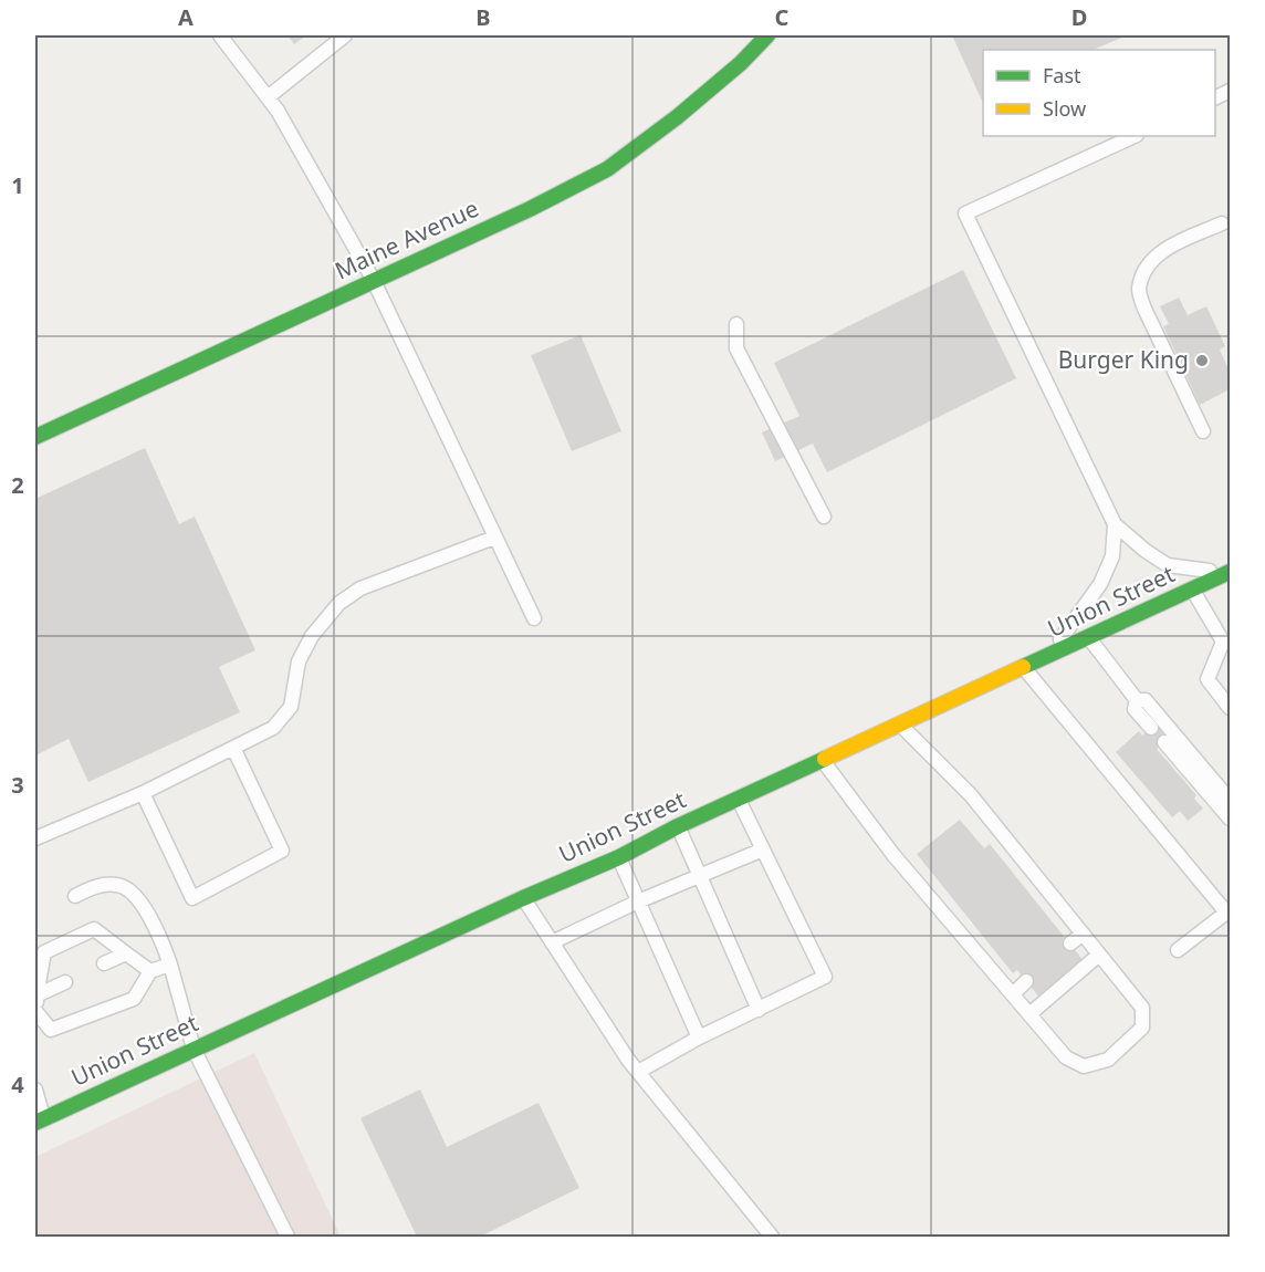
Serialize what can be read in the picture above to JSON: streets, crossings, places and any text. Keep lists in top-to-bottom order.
{
  "streets": {
    "main road": ["Maine Avenue", "Union Street"]
  },
  "places": ["Burger King"],
  "legend": ["Fast", "Slow"],
  "grid": {
    "columns": [
      "A",
      "B",
      "C",
      "D"
    ],
    "rows": [
      "1",
      "2",
      "3",
      "4"
    ]
  }
}
